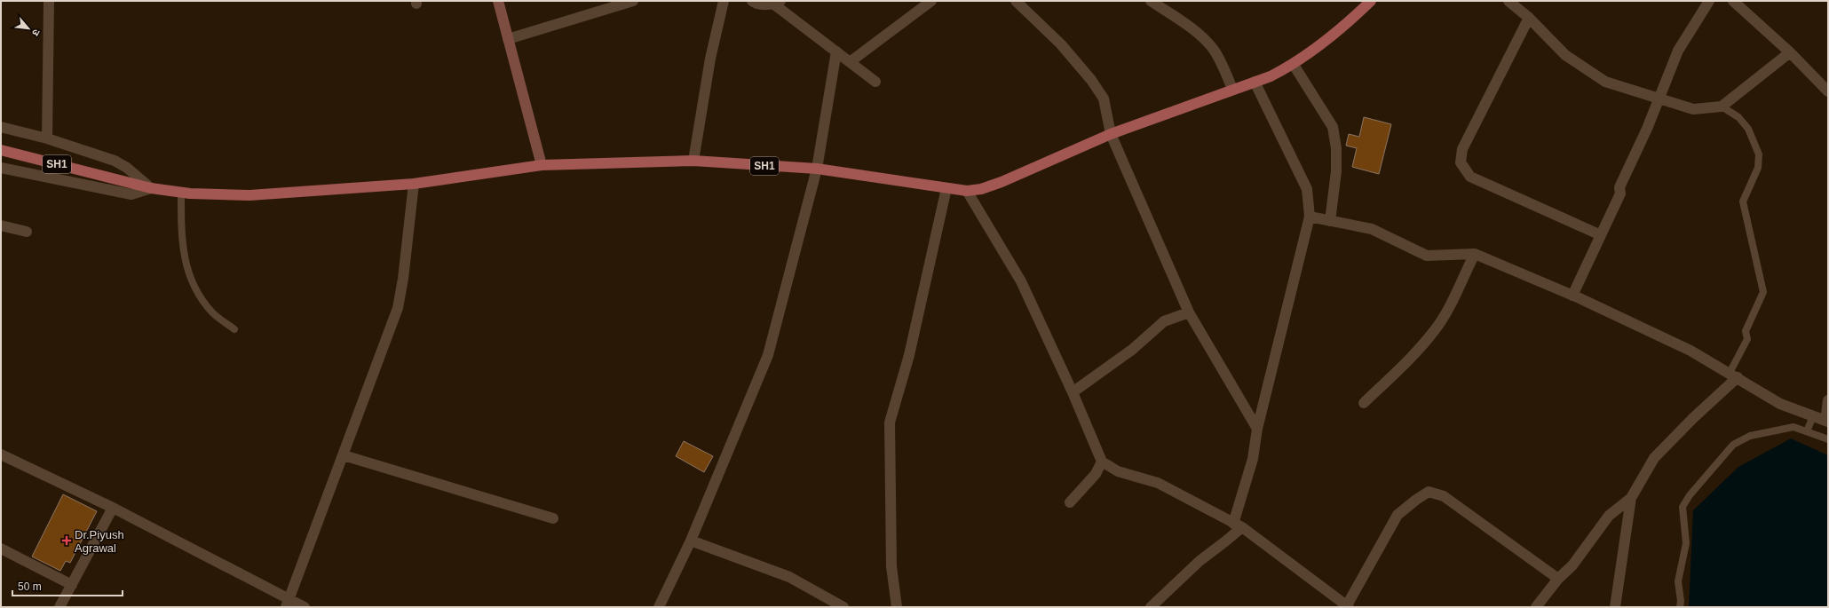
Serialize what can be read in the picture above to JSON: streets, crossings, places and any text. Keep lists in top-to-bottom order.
{
  "streets": {
    "main road": ["SH1"]
  },
  "places": {
    "health": ["Dr.Piyush Agrawal"]
  },
  "scale_bar": "50 m",
  "north": "bottom right"
}
